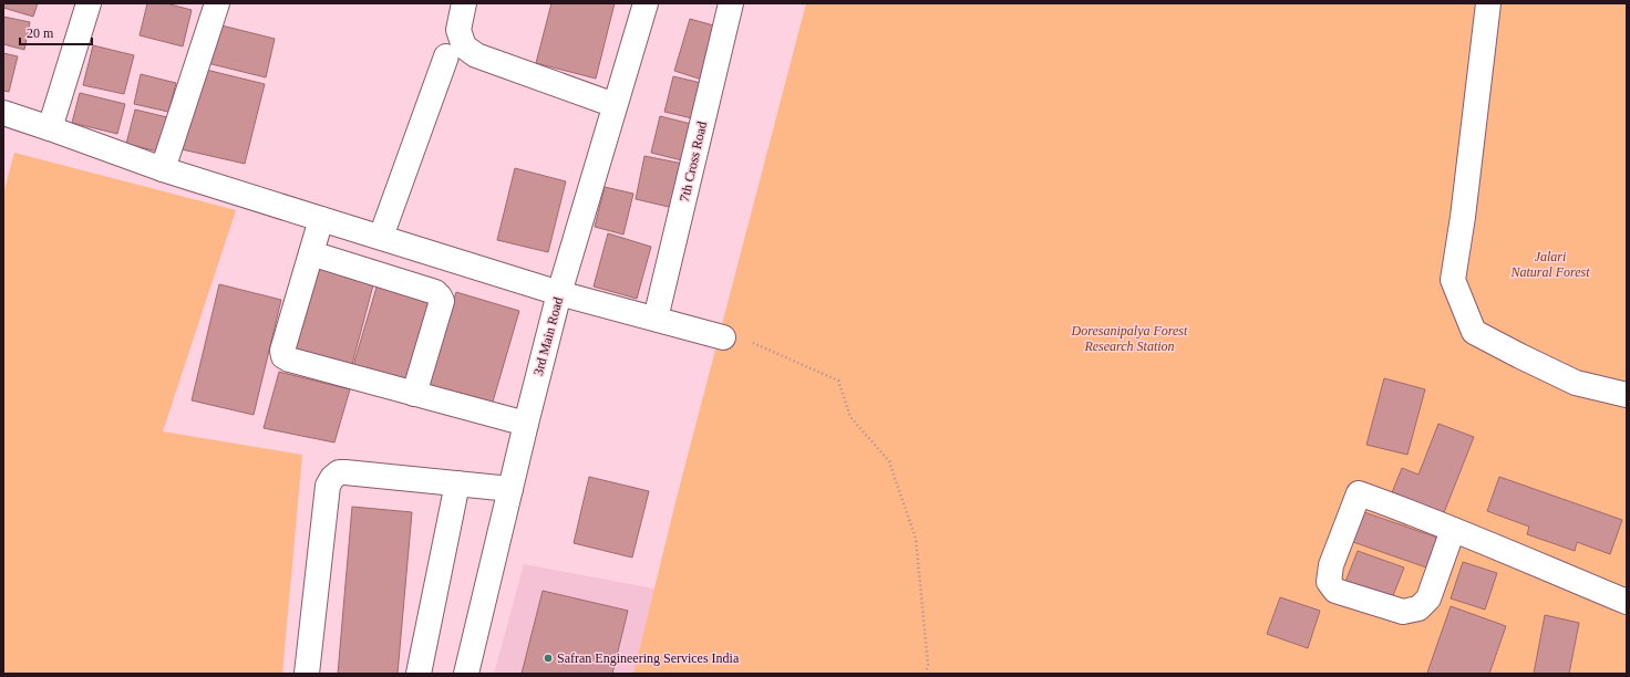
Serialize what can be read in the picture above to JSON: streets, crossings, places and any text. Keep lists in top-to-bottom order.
{
  "streets": {
    "street": ["7th Cross Road", "3rd Main Road"]
  },
  "parks": ["Jalari Natural Forest", "Doresanipalya Forest Research Station"],
  "places": ["Safran Engineering Services India"],
  "scale_bar": "20 m"
}
